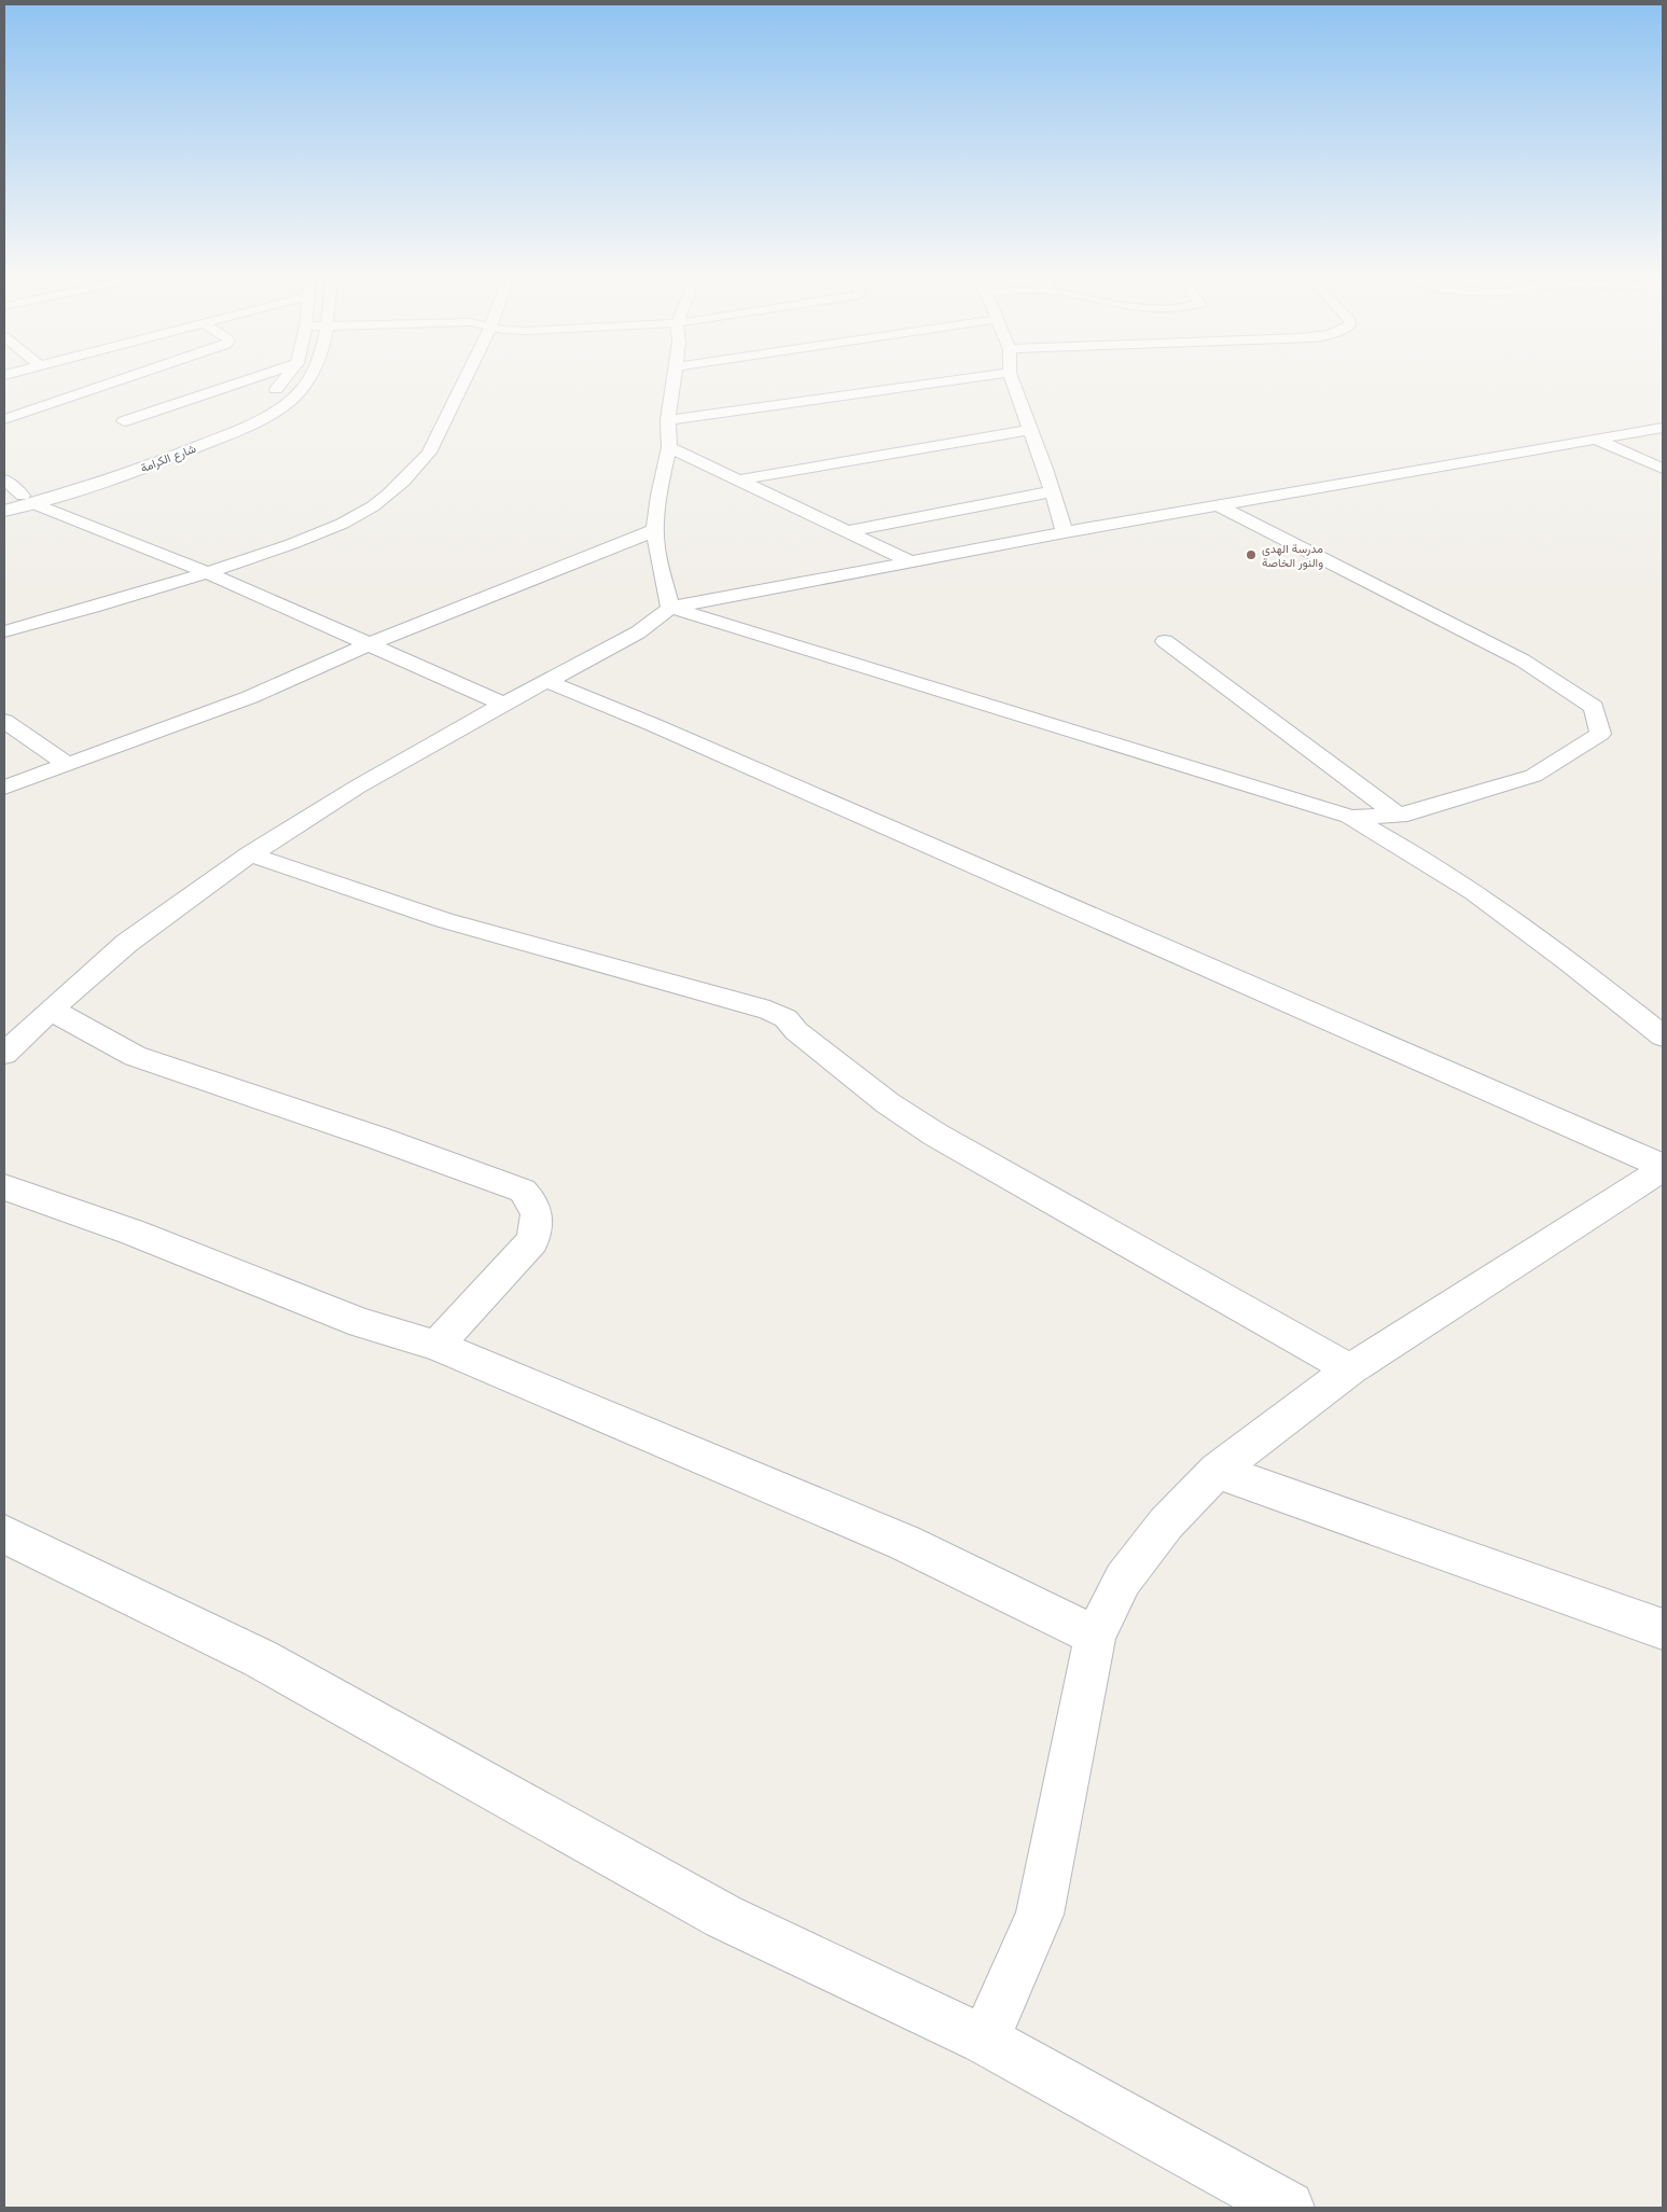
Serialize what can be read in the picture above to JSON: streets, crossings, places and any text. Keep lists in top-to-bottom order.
{
  "streets": {
    "street": ["شارع الكرامة"]
  },
  "places": ["مدرسة الهدى والنور الخاصة"]
}
